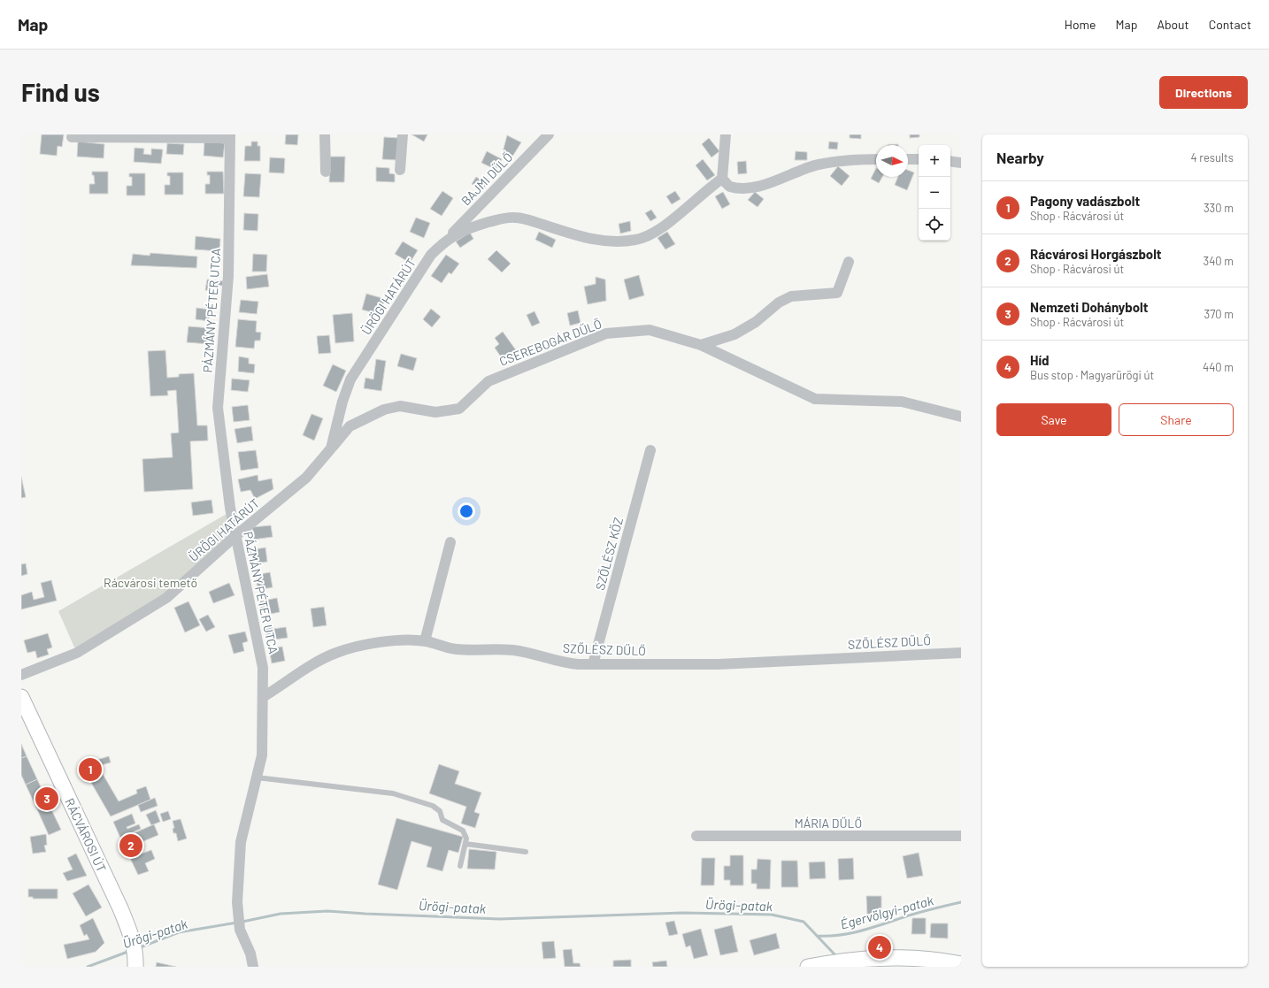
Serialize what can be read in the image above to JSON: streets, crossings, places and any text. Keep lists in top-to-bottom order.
{
  "streets": {
    "street": [
      "BAJMI DŰLŐ",
      "ÜRÖGI HATÁRÚT",
      "PÁZMÁNY PÉTER UTCA",
      "CSEREBOGÁR DŰLŐ",
      "SZŐLÉSZ KÖZ",
      "SZŐLÉSZ DŰLŐ",
      "MÁRIA DŰLŐ",
      "RÁCVÁROSI ÚT"
    ]
  },
  "crossings": [
    ["BAJMI DŰLŐ", "ÜRÖGI HATÁRÚT"],
    ["ÜRÖGI HATÁRÚT", "PÁZMÁNY PÉTER UTCA"],
    ["ÜRÖGI HATÁRÚT", "CSEREBOGÁR DŰLŐ"],
    ["PÁZMÁNY PÉTER UTCA", "SZŐLÉSZ DŰLŐ"],
    ["SZŐLÉSZ KÖZ", "SZŐLÉSZ DŰLŐ"]
  ],
  "water": ["Ürögi-patak", "Égervölgyi-patak"],
  "parks": ["Rácvárosi temető"],
  "north": "right",
  "page": {
    "header": "Map",
    "nav": [
      "Home",
      "Map",
      "About",
      "Contact"
    ],
    "buttons": [
      "Directions",
      ["Save", "Share"]
    ],
    "title": "Find us",
    "heading": ["Nearby", "4 results"],
    "map_buttons": ["+", "−"],
    "list": [
      {
        "mark": "1",
        "name": "Pagony vadászbolt",
        "note": "Shop · Rácvárosi út",
        "value": "330 m"
      },
      {
        "mark": "2",
        "name": "Rácvárosi Horgászbolt",
        "note": "Shop · Rácvárosi út",
        "value": "340 m"
      },
      {
        "mark": "3",
        "name": "Nemzeti Dohánybolt",
        "note": "Shop · Rácvárosi út",
        "value": "370 m"
      },
      {
        "mark": "4",
        "name": "Híd",
        "note": "Bus stop · Magyarürögi út",
        "value": "440 m"
      }
    ],
    "pins": [
      "1",
      "3",
      "2",
      "4"
    ]
  }
}
